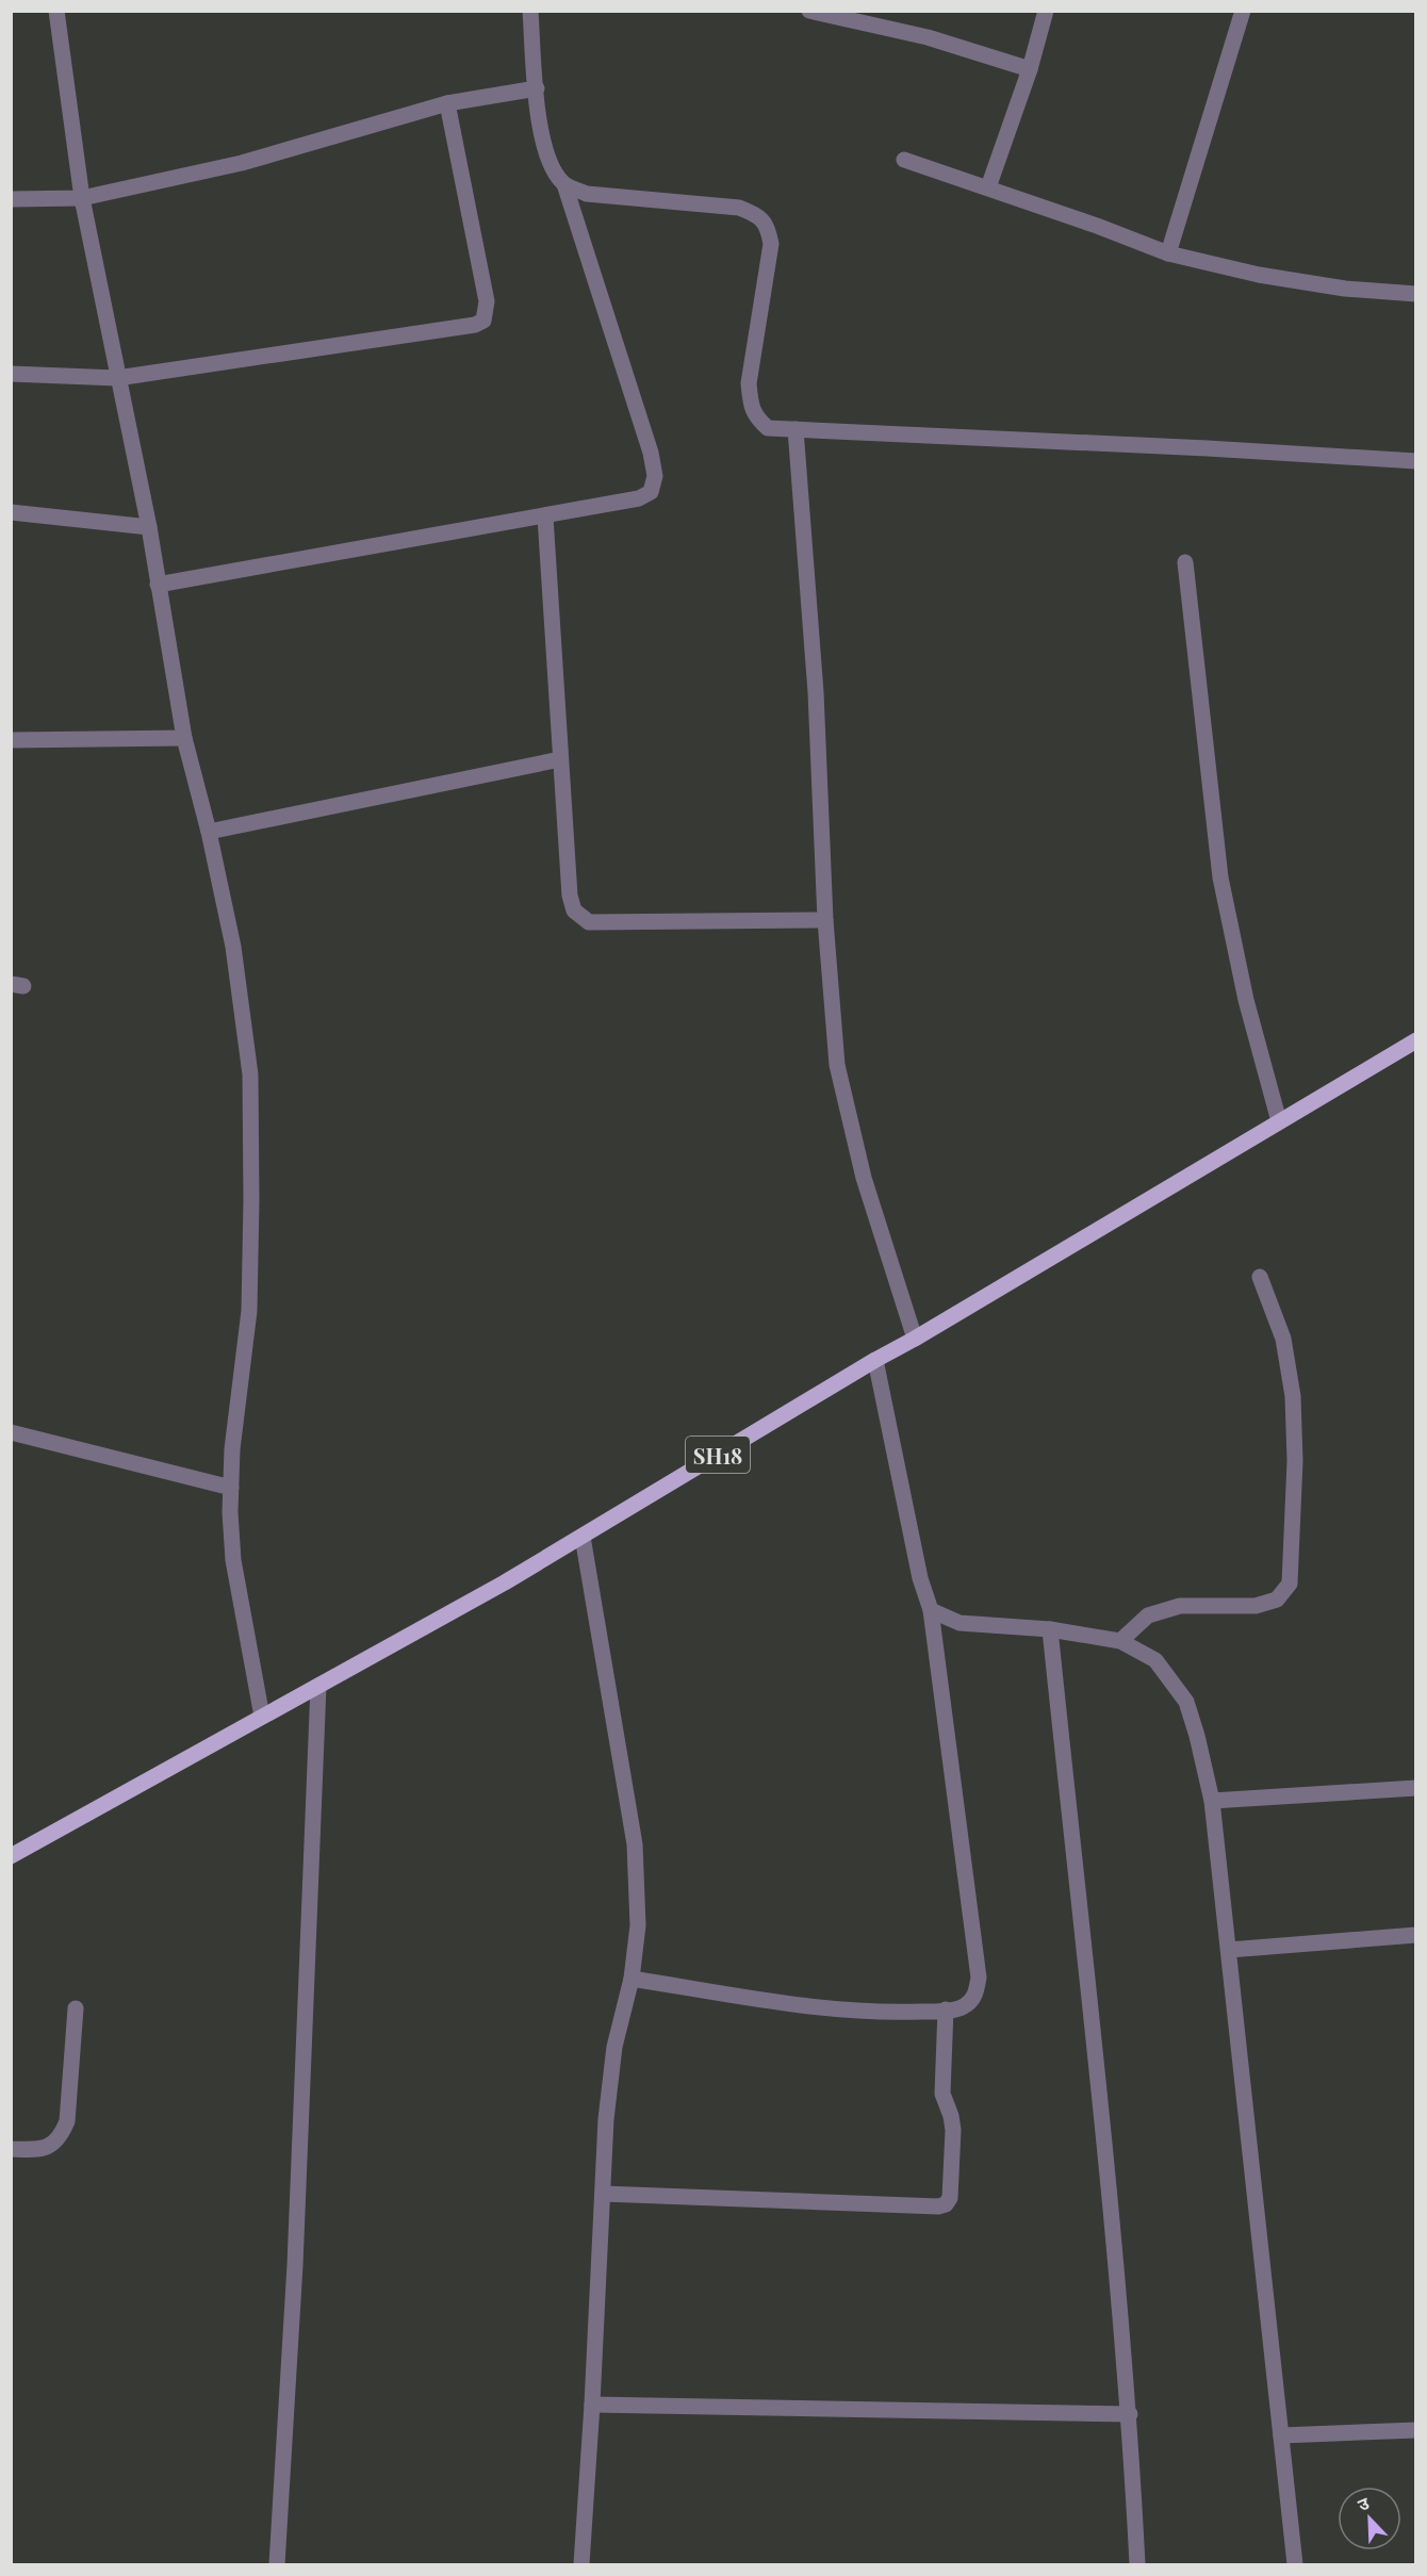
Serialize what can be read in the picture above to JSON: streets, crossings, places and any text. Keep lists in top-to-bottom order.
{
  "streets": {
    "main road": ["SH18"]
  },
  "north": "top left"
}
